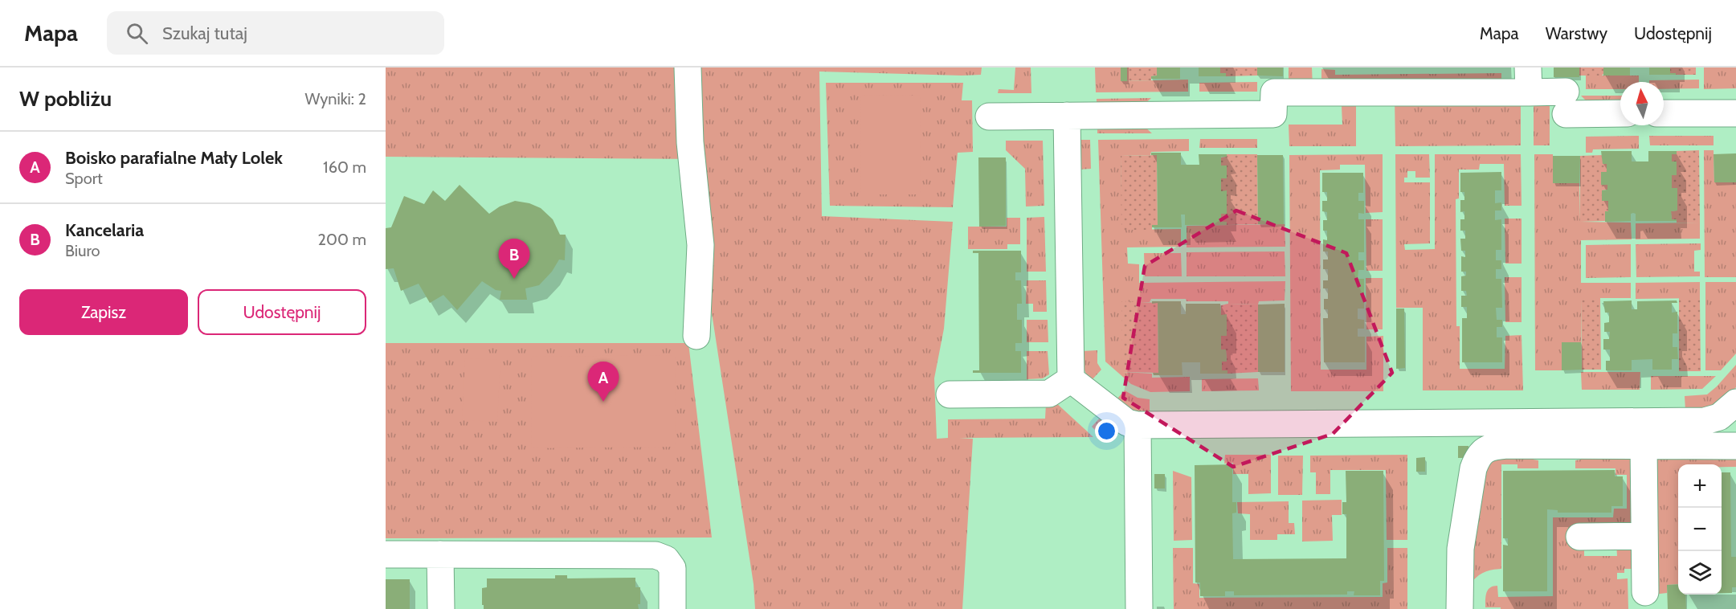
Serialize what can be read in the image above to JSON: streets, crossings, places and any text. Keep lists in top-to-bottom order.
{
  "north": "top",
  "page": {
    "header": "Mapa",
    "search": "Szukaj tutaj",
    "nav": ["Mapa", "Warstwy", "Udostępnij"],
    "heading": ["W pobliżu", "Wyniki: 2"],
    "list": [
      {
        "mark": "A",
        "name": "Boisko parafialne Mały Lolek",
        "note": "Sport",
        "value": "160 m"
      },
      {
        "mark": "B",
        "name": "Kancelaria",
        "note": "Biuro",
        "value": "200 m"
      }
    ],
    "pins": ["B", "A"],
    "buttons": ["Zapisz", "Udostępnij"],
    "map_buttons": ["+", "−"]
  }
}
